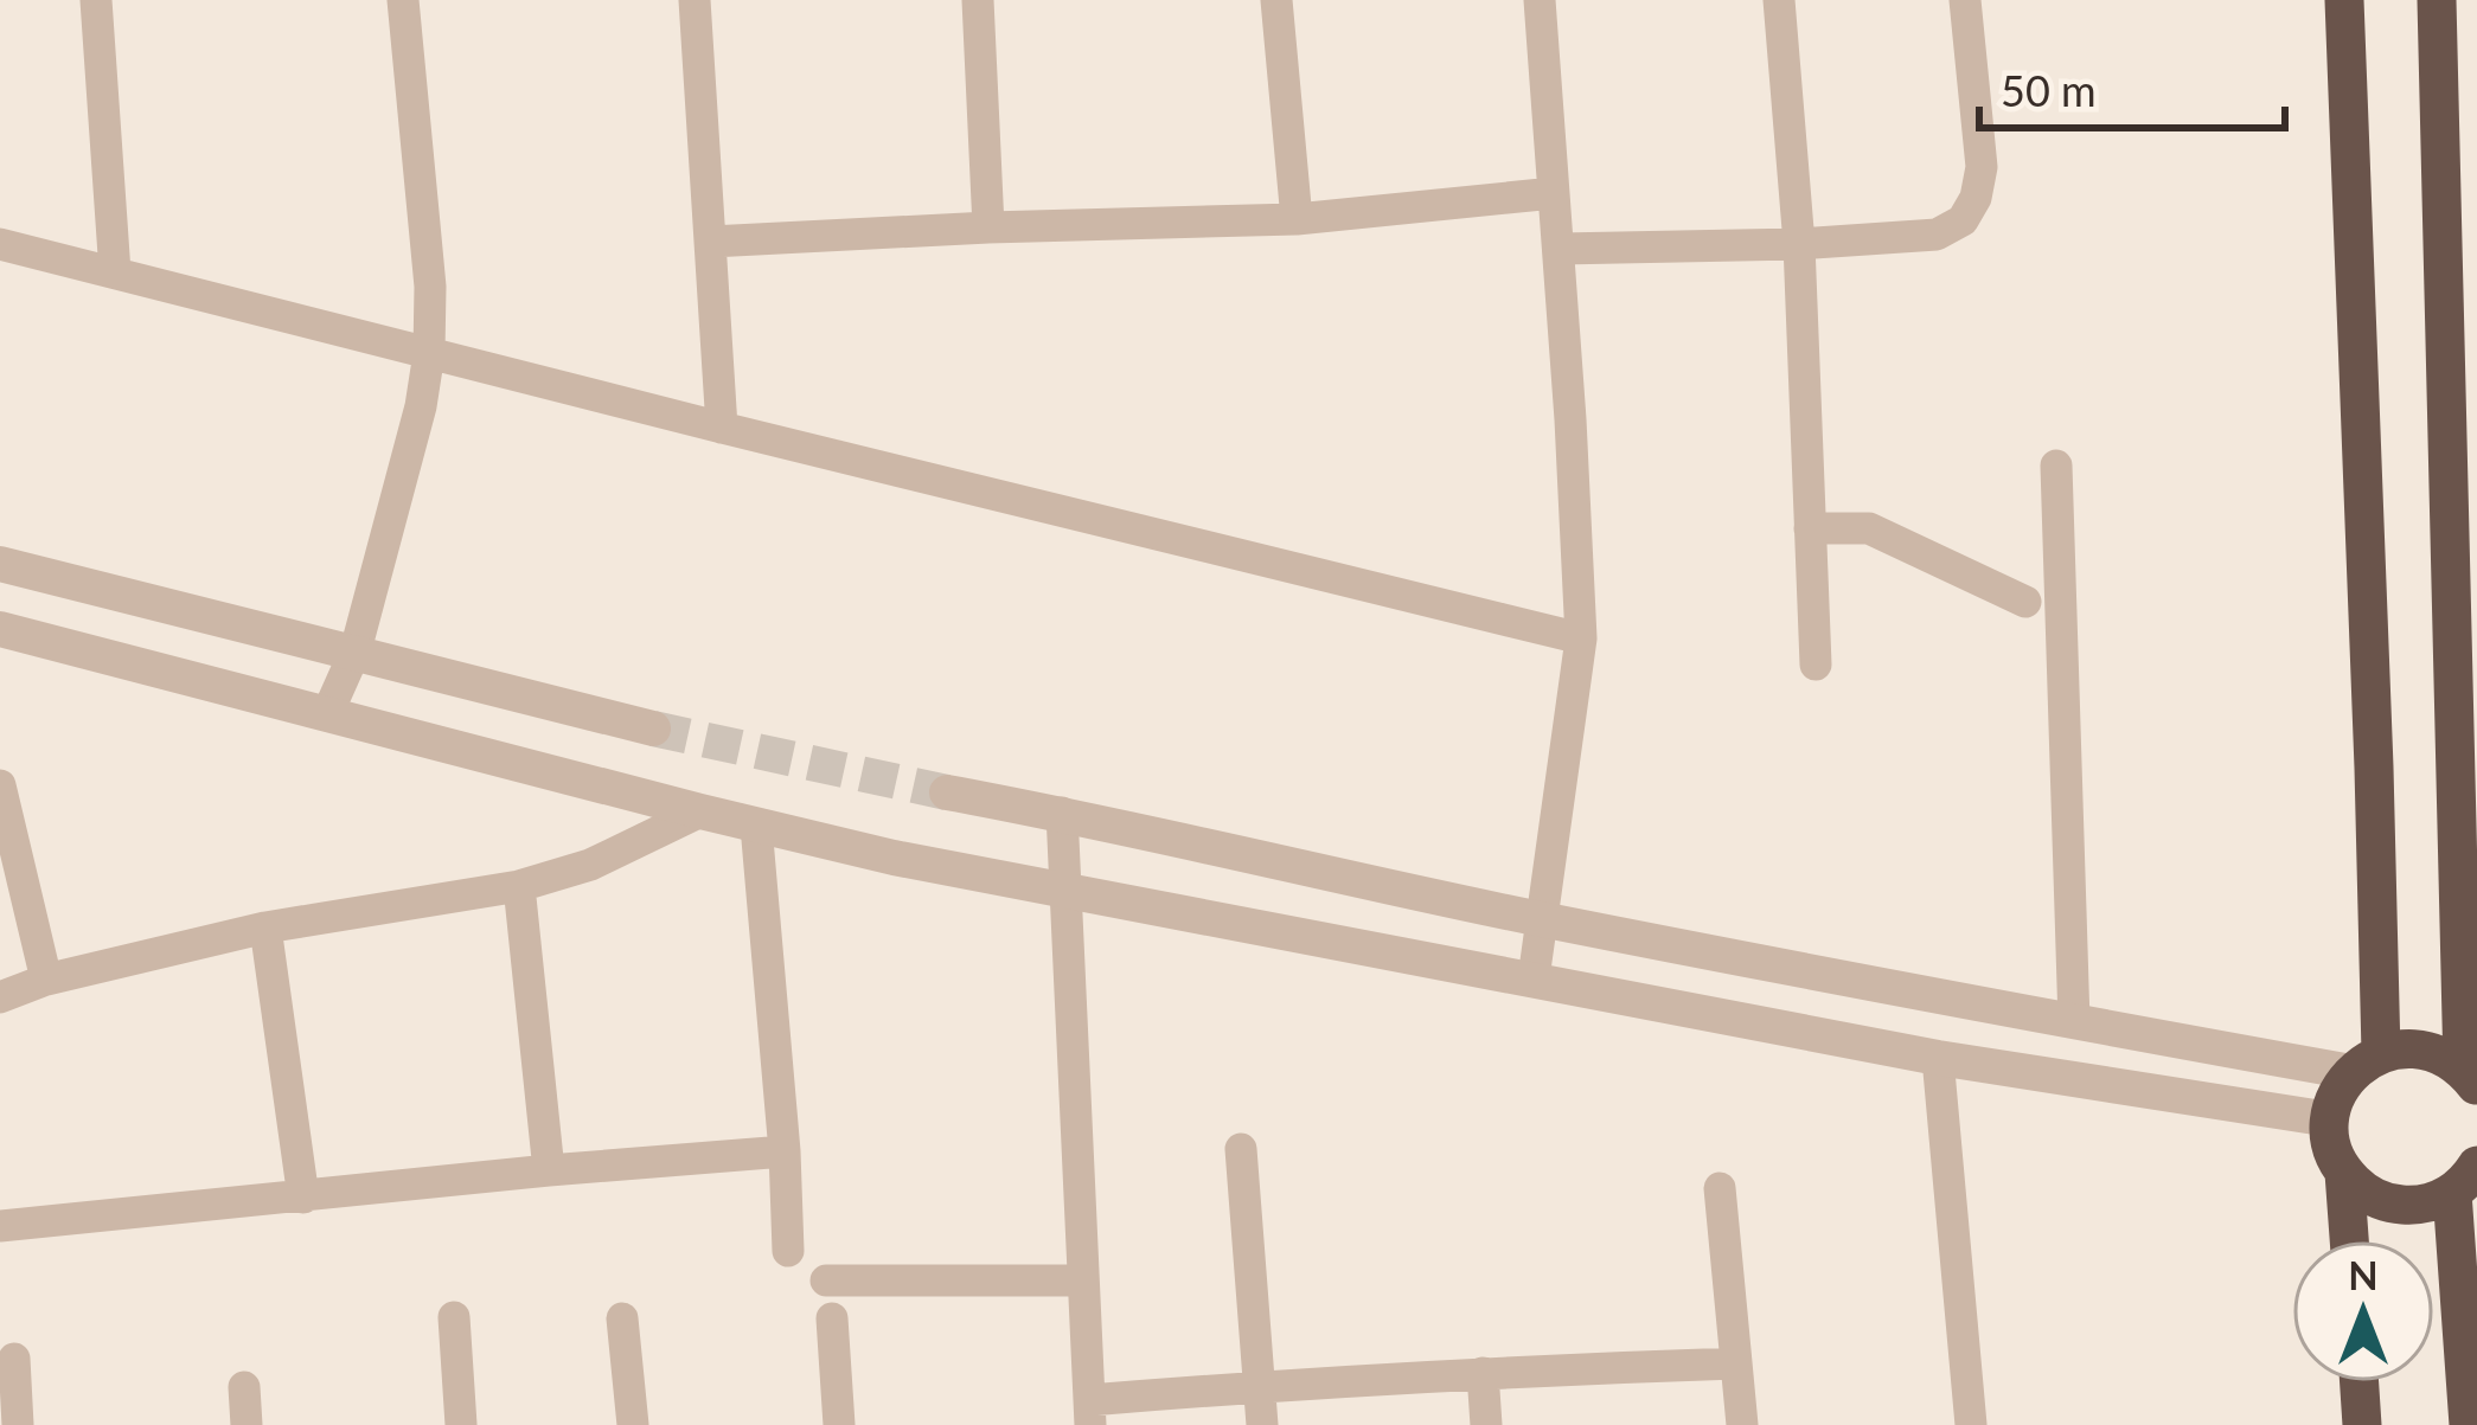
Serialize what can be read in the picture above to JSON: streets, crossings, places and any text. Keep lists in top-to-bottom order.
{
  "scale_bar": "50 m",
  "north": "top"
}
